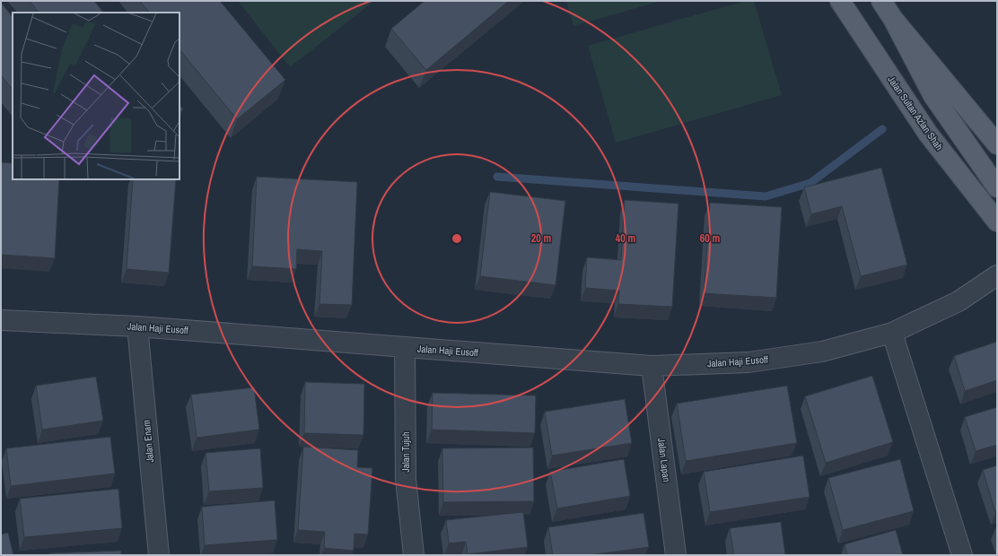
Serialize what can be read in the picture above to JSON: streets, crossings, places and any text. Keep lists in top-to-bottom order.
{
  "streets": {
    "main road": ["Jalan Sultan Azlan Shah"],
    "street": [
      "Jalan Haji Eusoff",
      "Jalan Enam",
      "Jalan Tujuh",
      "Jalan Lapan"
    ]
  },
  "crossings": [
    ["Jalan Haji Eusoff", "Jalan Enam"],
    ["Jalan Haji Eusoff", "Jalan Tujuh"],
    ["Jalan Haji Eusoff", "Jalan Lapan"]
  ],
  "rings": ["20 m", "40 m", "60 m"]
}
